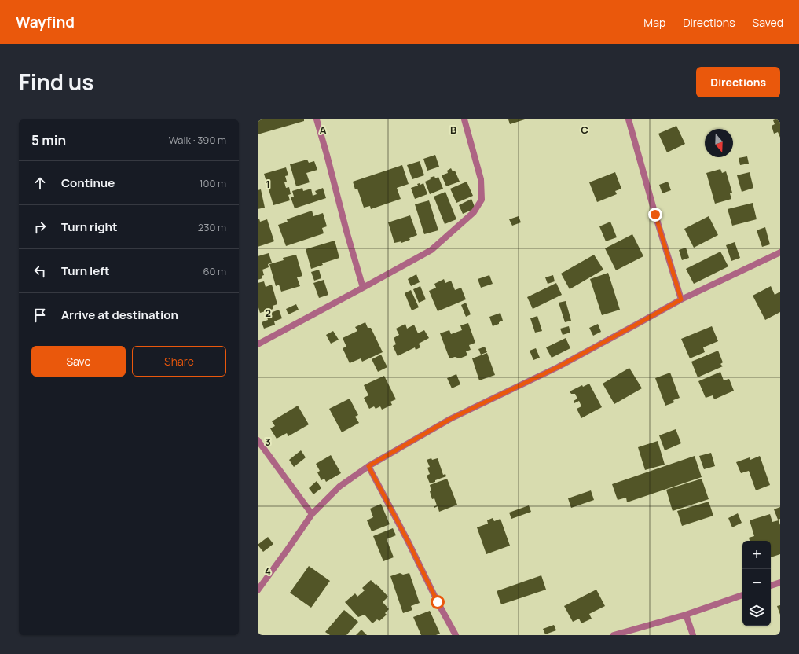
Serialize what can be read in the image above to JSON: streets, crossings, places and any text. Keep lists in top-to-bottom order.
{
  "north": "bottom",
  "page": {
    "header": "Wayfind",
    "nav": ["Map", "Directions", "Saved"],
    "title": "Find us",
    "buttons": [
      "Directions",
      ["Save", "Share"]
    ],
    "heading": ["5 min", "Walk · 390 m"],
    "list": [
      ["Continue", "100 m"],
      ["Turn right", "230 m"],
      ["Turn left", "60 m"],
      "Arrive at destination"
    ],
    "map_buttons": ["+", "−"]
  },
  "grid": {
    "columns": ["A", "B", "C"],
    "rows": [
      "1",
      "2",
      "3",
      "4"
    ]
  }
}
